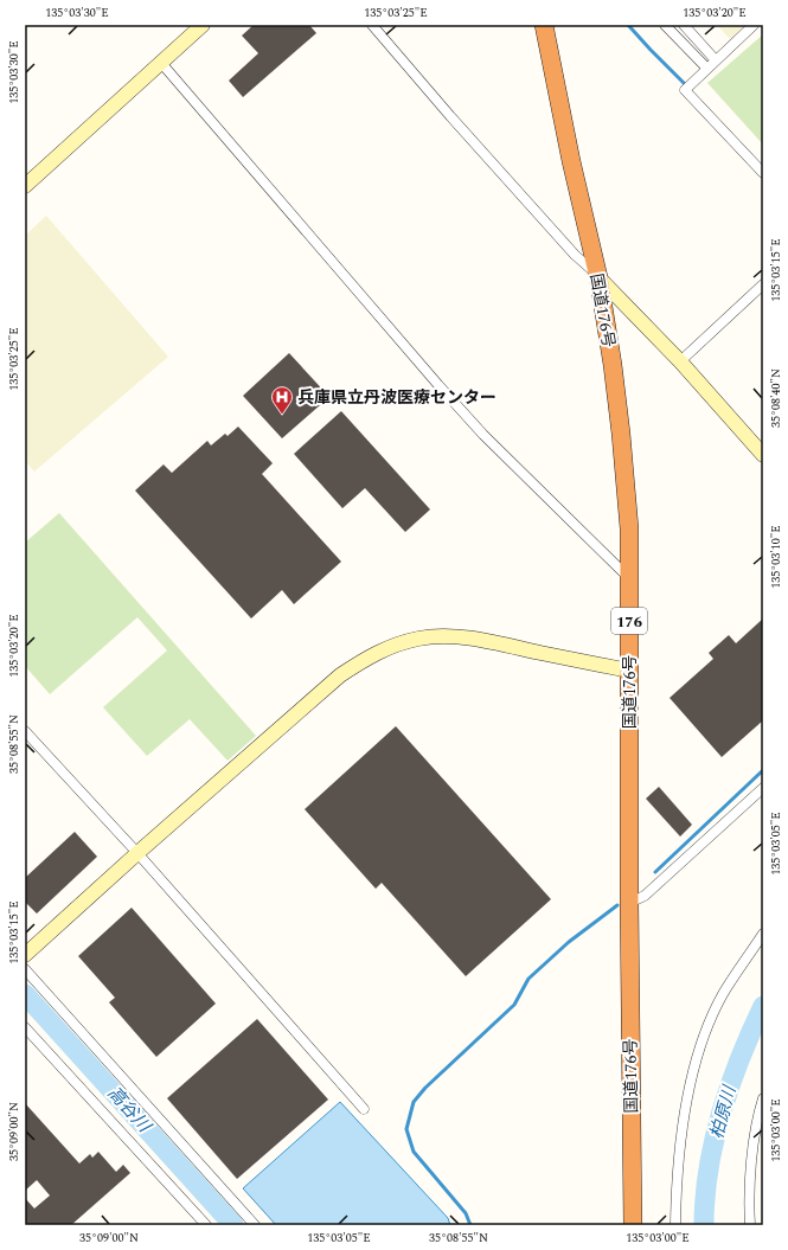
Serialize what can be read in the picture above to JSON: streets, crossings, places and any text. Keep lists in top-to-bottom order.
{
  "streets": {
    "highway": ["国道176号", "176"]
  },
  "water": ["高谷川", "柏原川"],
  "places": {
    "hospital": ["兵庫県立丹波医療センター"]
  },
  "coordinates": [
    "135°03'30\"E",
    "135°03'25\"E",
    "135°03'20\"E",
    "135°03'15\"E",
    "35°08'40\"N",
    "135°03'10\"E",
    "35°08'55\"N",
    "135°03'05\"E",
    "135°03'00\"E",
    "35°09'00\"N"
  ]
}
